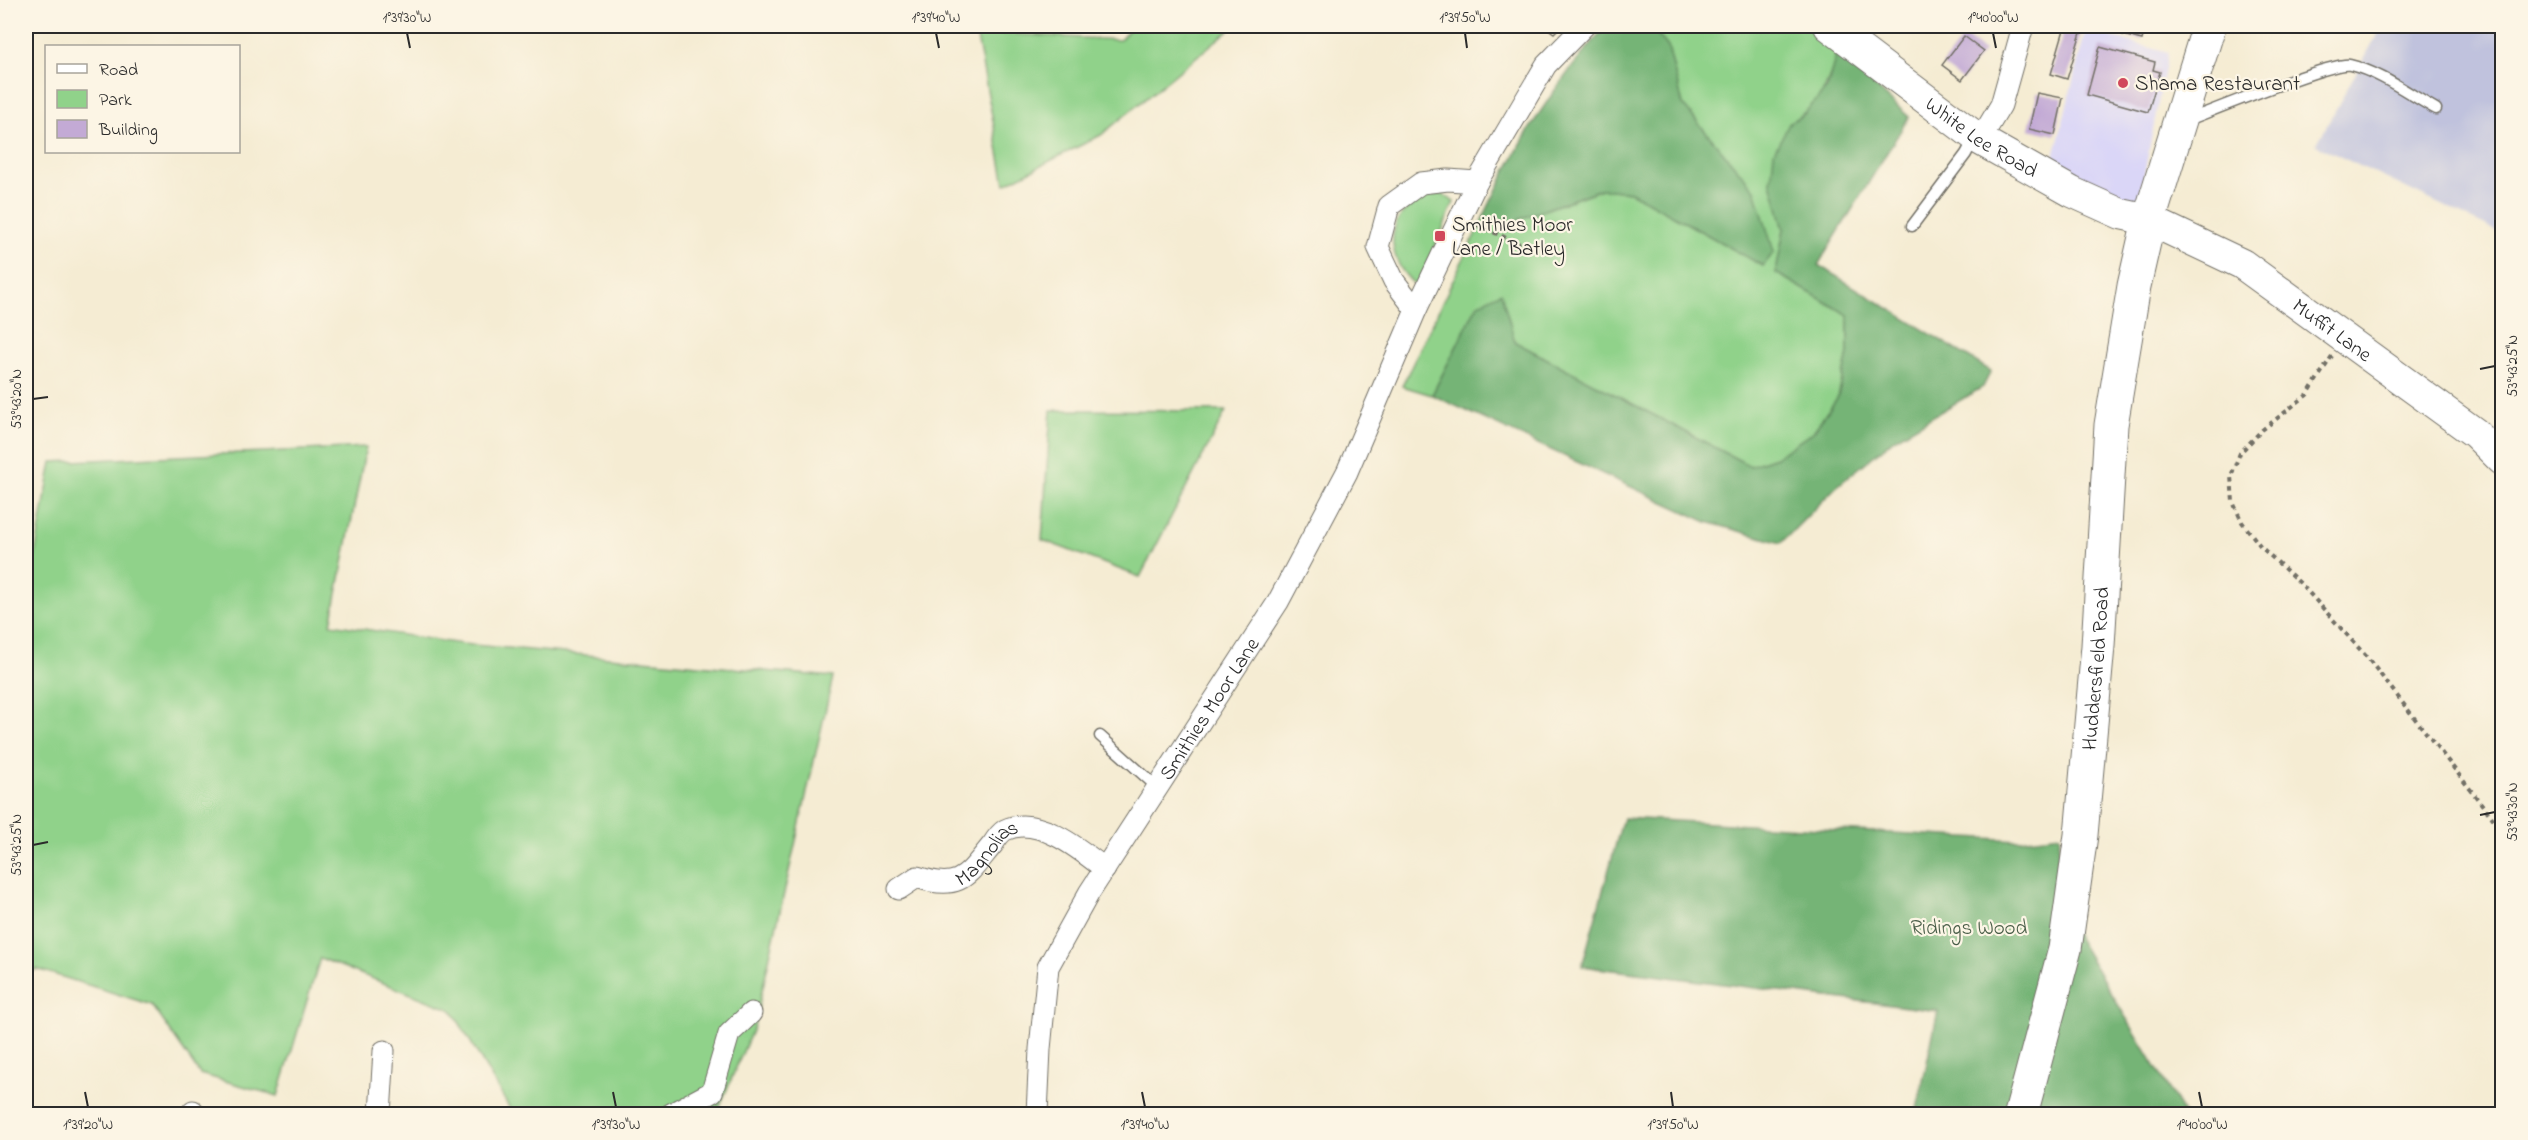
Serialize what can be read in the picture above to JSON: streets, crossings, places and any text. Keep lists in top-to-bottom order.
{
  "streets": {
    "main road": ["White Lee Road", "Muffit Lane", "Huddersfield Road"],
    "street": ["Smithies Moor Lane", "Magnolias"]
  },
  "crossings": [
    ["White Lee Road", "Muffit Lane"],
    ["White Lee Road", "Huddersfield Road"],
    ["Muffit Lane", "Huddersfield Road"],
    ["Smithies Moor Lane", "Magnolias"]
  ],
  "parks": ["Ridings Wood"],
  "places": {
    "other": ["Shama Restaurant"],
    "transit": ["Smithies Moor Lane / Batley"]
  },
  "legend": ["Road", "Park", "Building"],
  "coordinates": [
    "1°39'30\"W",
    "1°39'40\"W",
    "1°39'50\"W",
    "1°40'00\"W",
    "53°43'25\"N",
    "53°43'20\"N",
    "53°43'30\"N",
    "1°39'20\"W"
  ]
}
